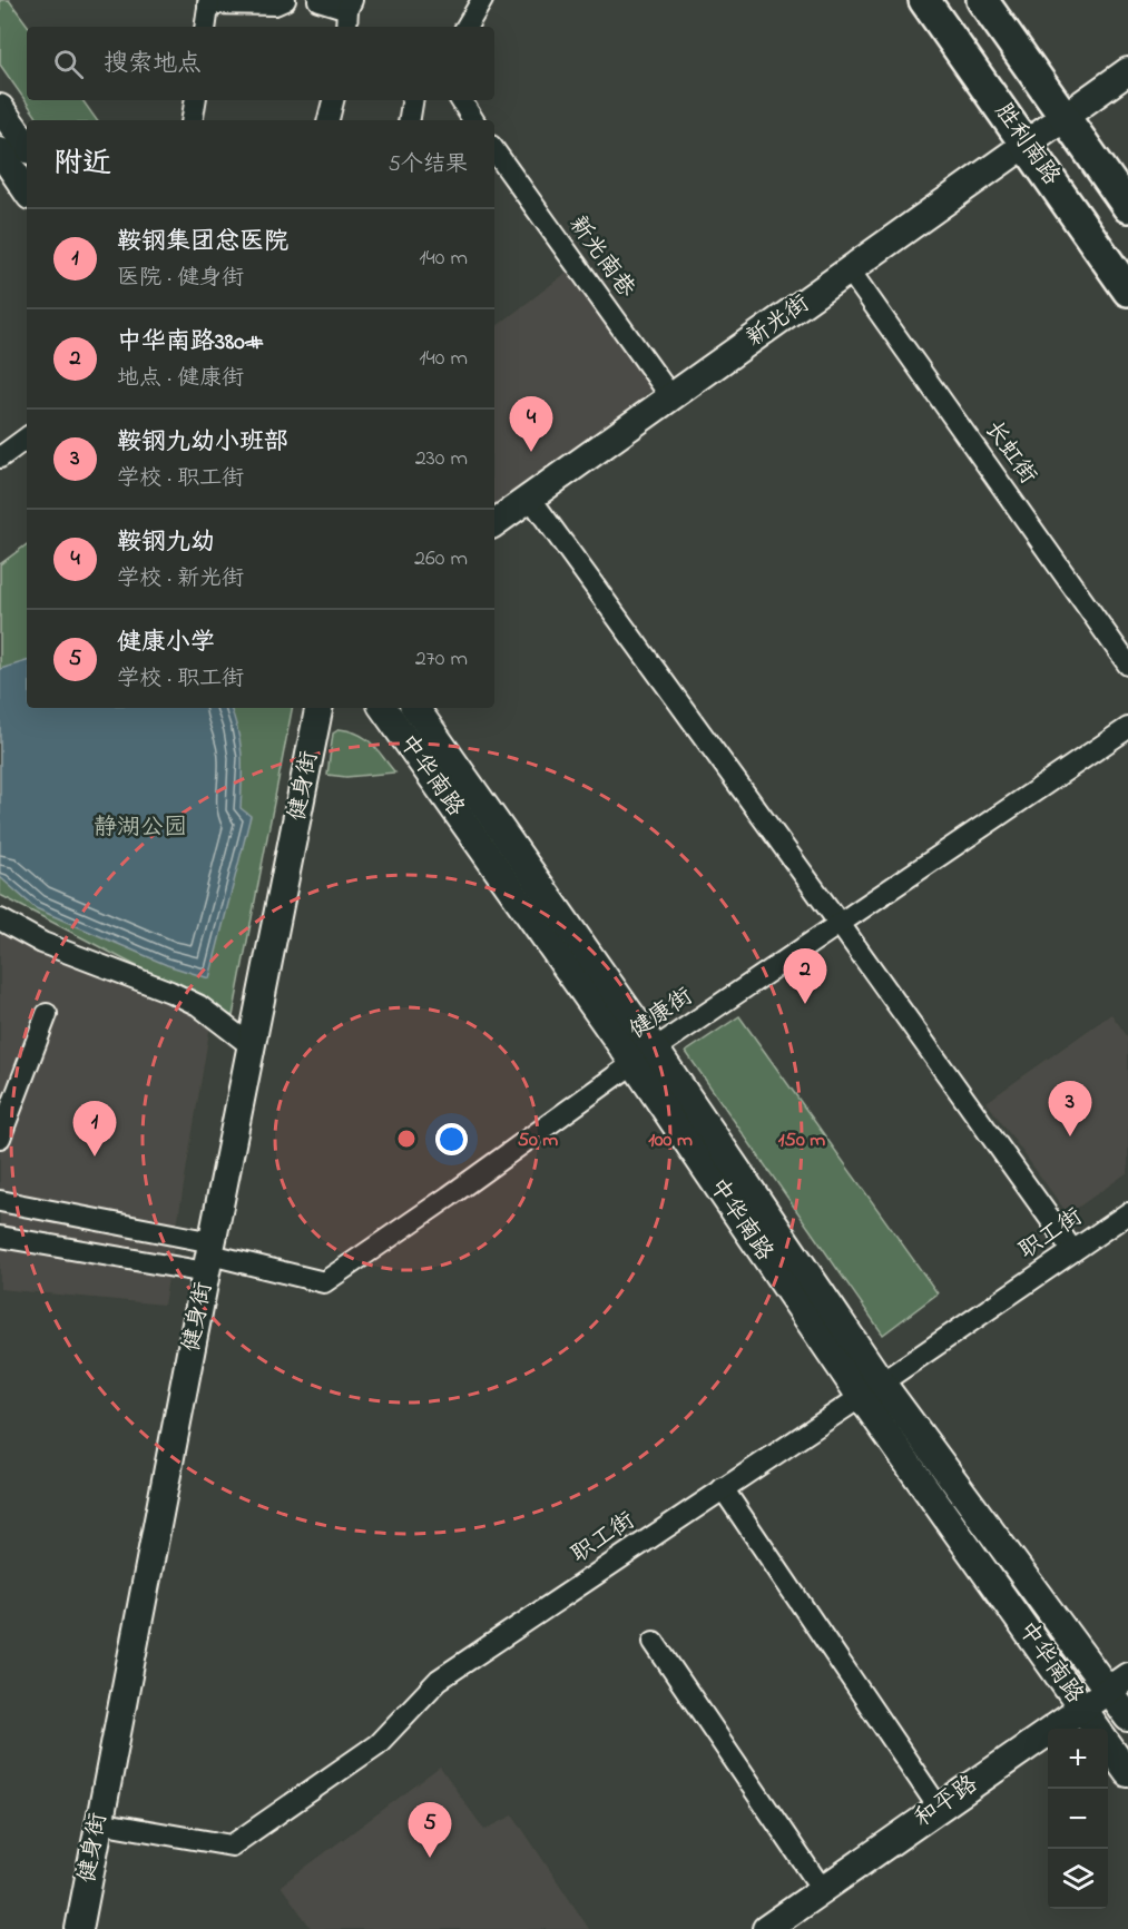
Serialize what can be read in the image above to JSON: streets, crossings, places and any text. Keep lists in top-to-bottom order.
{
  "streets": {
    "main road": [
      "胜利南路",
      "新光街",
      "中华南路",
      "健身街",
      "和平路"
    ],
    "street": [
      "新光南巷",
      "长虹街",
      "健康街",
      "职工街"
    ]
  },
  "crossings": [
    ["胜利南路", "新光街"],
    ["新光南巷", "新光街"],
    ["新光街", "长虹街"],
    ["中华南路", "健康街"],
    ["中华南路", "职工街"],
    ["中华南路", "和平路"],
    ["健身街", "健康街"],
    ["健身街", "职工街"]
  ],
  "parks": ["静湖公园"],
  "page": {
    "search": "搜索地点",
    "heading": ["附近", "5个结果"],
    "list": [
      {
        "mark": "1",
        "name": "鞍钢集团总医院",
        "note": "医院 · 健身街",
        "value": "140 m"
      },
      {
        "mark": "2",
        "name": "中华南路380#",
        "note": "地点 · 健康街",
        "value": "140 m"
      },
      {
        "mark": "3",
        "name": "鞍钢九幼小班部",
        "note": "学校 · 职工街",
        "value": "230 m"
      },
      {
        "mark": "4",
        "name": "鞍钢九幼",
        "note": "学校 · 新光街",
        "value": "260 m"
      },
      {
        "mark": "5",
        "name": "健康小学",
        "note": "学校 · 职工街",
        "value": "270 m"
      }
    ],
    "pins": [
      "4",
      "2",
      "3",
      "1",
      "5"
    ],
    "map_buttons": ["+", "−"]
  },
  "rings": ["50 m", "100 m", "150 m"]
}
